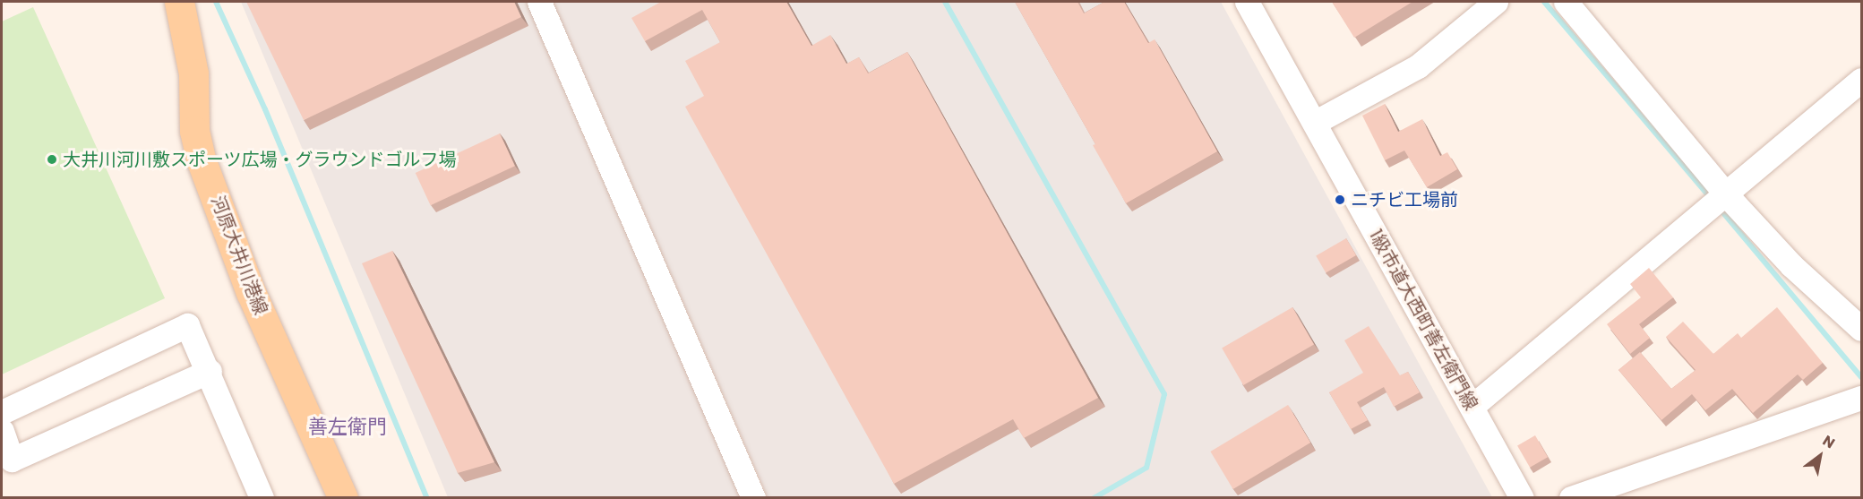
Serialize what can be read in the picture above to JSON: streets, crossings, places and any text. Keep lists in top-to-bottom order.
{
  "streets": {
    "main road": ["河原大井川港線"],
    "street": ["1級市道大西町善左衛門線"]
  },
  "districts": ["善左衛門"],
  "places": ["大井川河川敷スポーツ広場・グラウンドゴルフ場", "ニチビ工場前"],
  "north": "top right"
}
